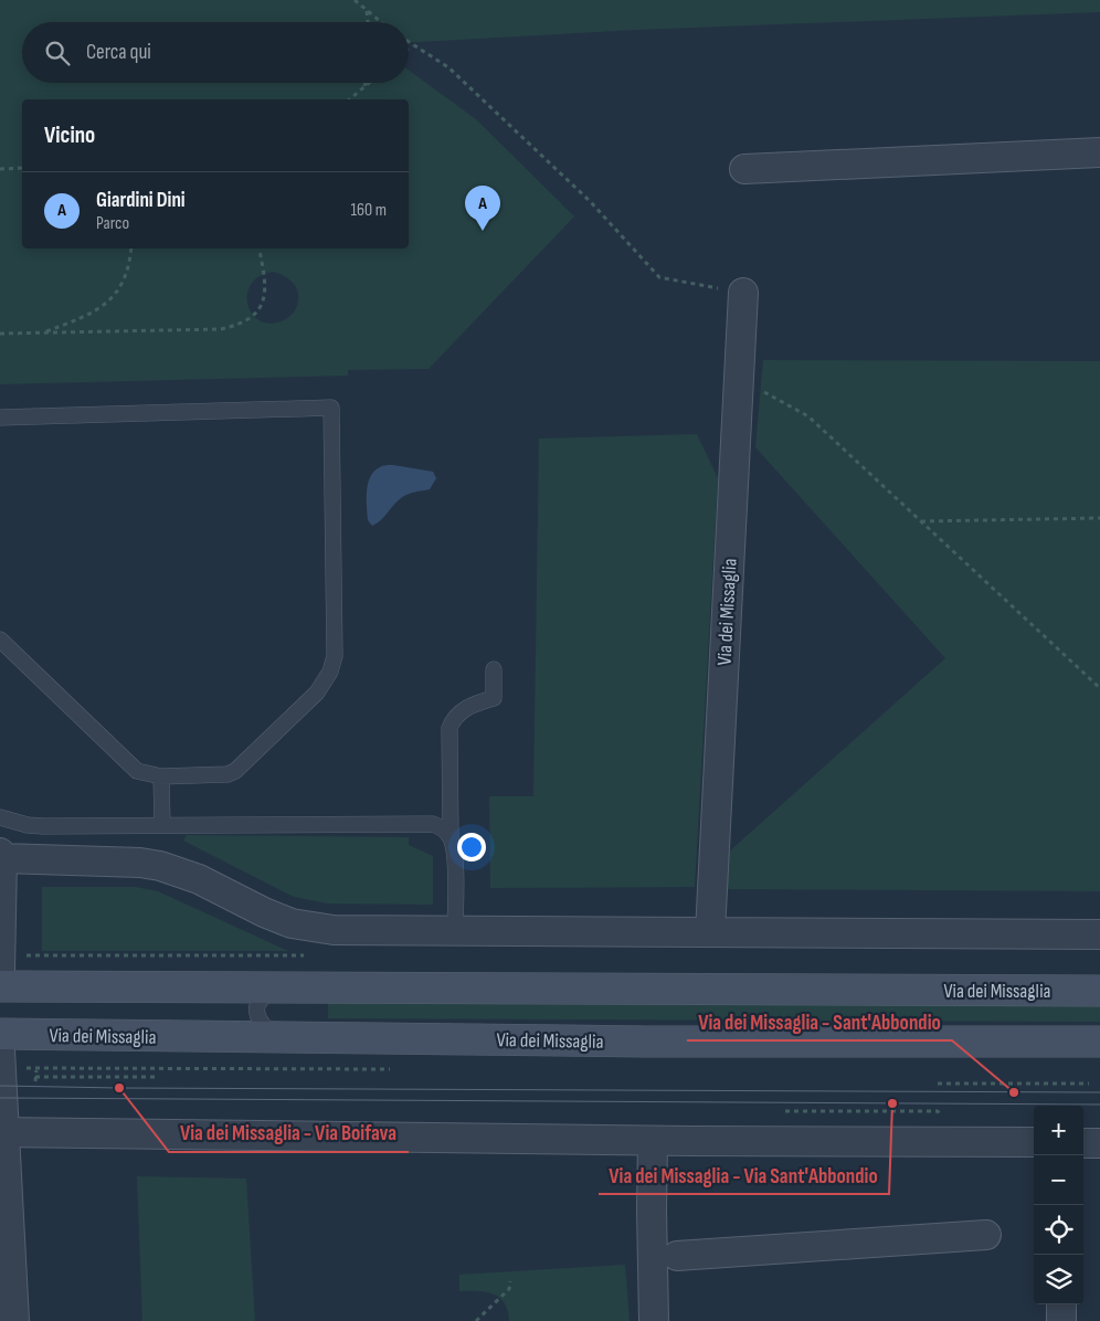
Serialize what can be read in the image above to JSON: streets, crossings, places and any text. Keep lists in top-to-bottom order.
{
  "streets": {
    "main road": ["Via dei Missaglia"]
  },
  "places": ["Via dei Missaglia - Via Boifava", "Via dei Missaglia - Sant'Abbondio", "Via dei Missaglia - Via Sant'Abbondio"],
  "page": {
    "search": "Cerca qui",
    "heading": "Vicino",
    "list": [
      {
        "mark": "A",
        "name": "Giardini Dini",
        "note": "Parco",
        "value": "160 m"
      }
    ],
    "pins": "A",
    "map_buttons": ["+", "−"]
  }
}
